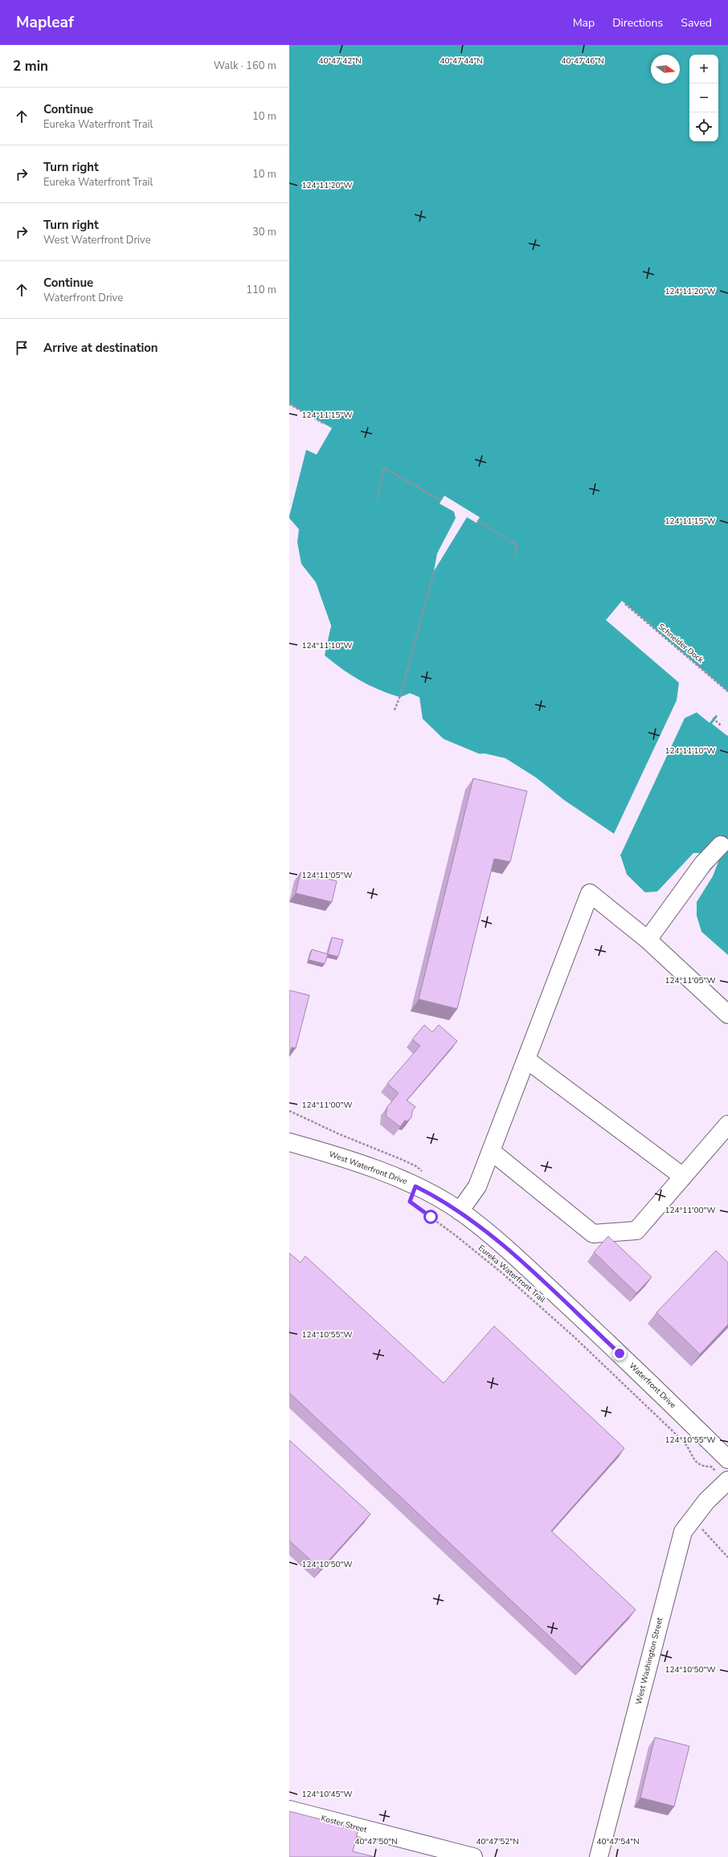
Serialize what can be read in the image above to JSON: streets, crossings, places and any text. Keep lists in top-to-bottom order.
{
  "streets": {
    "street": [
      "West Waterfront Drive",
      "Waterfront Drive",
      "West Washington Street",
      "Koster Street"
    ],
    "path": ["Schneider Dock", "Eureka Waterfront Trail"]
  },
  "crossings": [
    ["West Waterfront Drive", "Eureka Waterfront Trail"],
    ["West Waterfront Drive", "Waterfront Drive"],
    ["Eureka Waterfront Trail", "West Washington Street"]
  ],
  "north": "right",
  "page": {
    "header": "Mapleaf",
    "nav": ["Map", "Directions", "Saved"],
    "heading": ["2 min", "Walk · 160 m"],
    "map_buttons": ["+", "−"],
    "list": [
      ["Continue", "Eureka Waterfront Trail", "10 m"],
      ["Turn right", "Eureka Waterfront Trail", "10 m"],
      ["Turn right", "West Waterfront Drive", "30 m"],
      ["Continue", "Waterfront Drive", "110 m"],
      "Arrive at destination"
    ]
  },
  "coordinates": [
    "40°47'42\"N",
    "40°47'44\"N",
    "40°47'46\"N",
    "124°11'20\"W",
    "124°11'15\"W",
    "124°11'10\"W",
    "124°11'05\"W",
    "124°11'00\"W",
    "124°10'55\"W",
    "124°10'50\"W",
    "124°10'45\"W",
    "40°47'50\"N",
    "40°47'52\"N",
    "40°47'54\"N"
  ]
}
